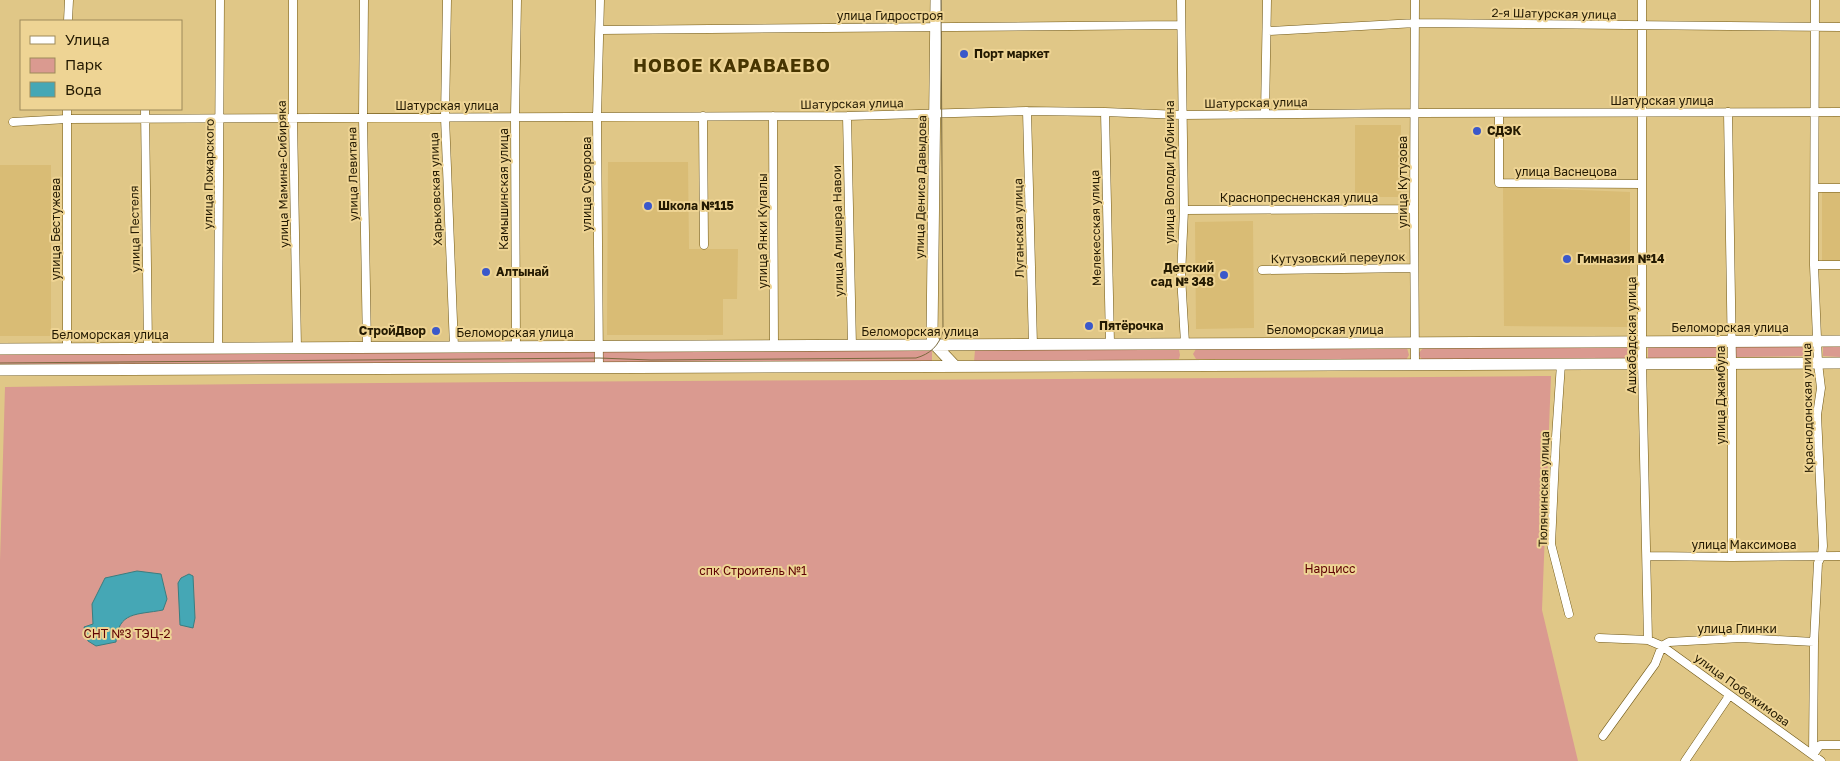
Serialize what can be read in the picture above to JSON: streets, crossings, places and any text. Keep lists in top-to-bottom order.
{
  "streets": {
    "main road": ["улица Дениса Давыдова", "Беломорская улица"],
    "street": [
      "2-я Шатурская улица",
      "улица Гидростроя",
      "Шатурская улица",
      "улица Володи Дубинина",
      "улица Васнецова",
      "улица Пожарского",
      "улица Мамина-Сибиряка",
      "улица Левитана",
      "улица Кутузова",
      "улица Суворова",
      "Харьковская улица",
      "Камышинская улица",
      "Краснопресненская улица",
      "Луганская улица",
      "Мелекесская улица",
      "улица Бестужева",
      "улица Пестеля",
      "улица Янки Купалы",
      "улица Алишера Навои",
      "Кутузовский переулок",
      "Ашхабадская улица",
      "улица Джамбула",
      "Краснодонская улица",
      "Тюлячинская улица",
      "улица Максимова",
      "улица Глинки",
      "улица Побежимова"
    ]
  },
  "crossings": [
    ["2-я Шатурская улица", "улица Кутузова"],
    ["2-я Шатурская улица", "Ашхабадская улица"],
    ["2-я Шатурская улица", "Краснодонская улица"],
    ["улица Гидростроя", "улица Володи Дубинина"],
    ["улица Гидростроя", "улица Суворова"],
    ["улица Гидростроя", "улица Дениса Давыдова"],
    ["Шатурская улица", "улица Володи Дубинина"],
    ["Шатурская улица", "улица Васнецова"],
    ["Шатурская улица", "улица Пожарского"],
    ["Шатурская улица", "улица Мамина-Сибиряка"],
    ["Шатурская улица", "улица Левитана"],
    ["Шатурская улица", "улица Кутузова"],
    ["Шатурская улица", "улица Суворова"],
    ["Шатурская улица", "улица Дениса Давыдова"],
    ["Шатурская улица", "Харьковская улица"],
    ["Шатурская улица", "Камышинская улица"],
    ["Шатурская улица", "Луганская улица"],
    ["Шатурская улица", "Мелекесская улица"],
    ["Шатурская улица", "улица Бестужева"],
    ["Шатурская улица", "улица Пестеля"],
    ["Шатурская улица", "улица Янки Купалы"],
    ["Шатурская улица", "улица Алишера Навои"],
    ["Шатурская улица", "Ашхабадская улица"],
    ["Шатурская улица", "улица Джамбула"],
    ["Шатурская улица", "Краснодонская улица"],
    ["улица Володи Дубинина", "Краснопресненская улица"],
    ["улица Володи Дубинина", "Беломорская улица"],
    ["улица Васнецова", "Ашхабадская улица"],
    ["улица Пожарского", "Беломорская улица"],
    ["улица Мамина-Сибиряка", "Беломорская улица"],
    ["улица Левитана", "Беломорская улица"],
    ["улица Кутузова", "Краснопресненская улица"],
    ["улица Кутузова", "Кутузовский переулок"],
    ["улица Кутузова", "Беломорская улица"],
    ["улица Суворова", "Беломорская улица"],
    ["улица Дениса Давыдова", "Беломорская улица"],
    ["Харьковская улица", "Беломорская улица"],
    ["Камышинская улица", "Беломорская улица"],
    ["Луганская улица", "Беломорская улица"],
    ["Мелекесская улица", "Беломорская улица"],
    ["улица Бестужева", "Беломорская улица"],
    ["улица Пестеля", "Беломорская улица"],
    ["улица Янки Купалы", "Беломорская улица"],
    ["улица Алишера Навои", "Беломорская улица"],
    ["Беломорская улица", "Ашхабадская улица"],
    ["Беломорская улица", "улица Джамбула"],
    ["Беломорская улица", "Краснодонская улица"],
    ["Ашхабадская улица", "улица Максимова"],
    ["Ашхабадская улица", "улица Побежимова"],
    ["улица Джамбула", "улица Максимова"],
    ["Краснодонская улица", "улица Максимова"],
    ["Краснодонская улица", "улица Глинки"],
    ["Краснодонская улица", "улица Побежимова"],
    ["улица Глинки", "улица Побежимова"]
  ],
  "districts": ["НОВОЕ КАРАВАЕВО"],
  "parks": ["Нарцисс", "спк Строитель №1", "СНТ №3 ТЭЦ-2"],
  "places": [
    "Порт маркет",
    "СДЭК",
    "Школа №115",
    "Гимназия №14",
    "Алтынай",
    "Детский сад № 348",
    "Пятёрочка",
    "СтройДвор"
  ],
  "legend": ["Улица", "Парк", "Вода"]
}
